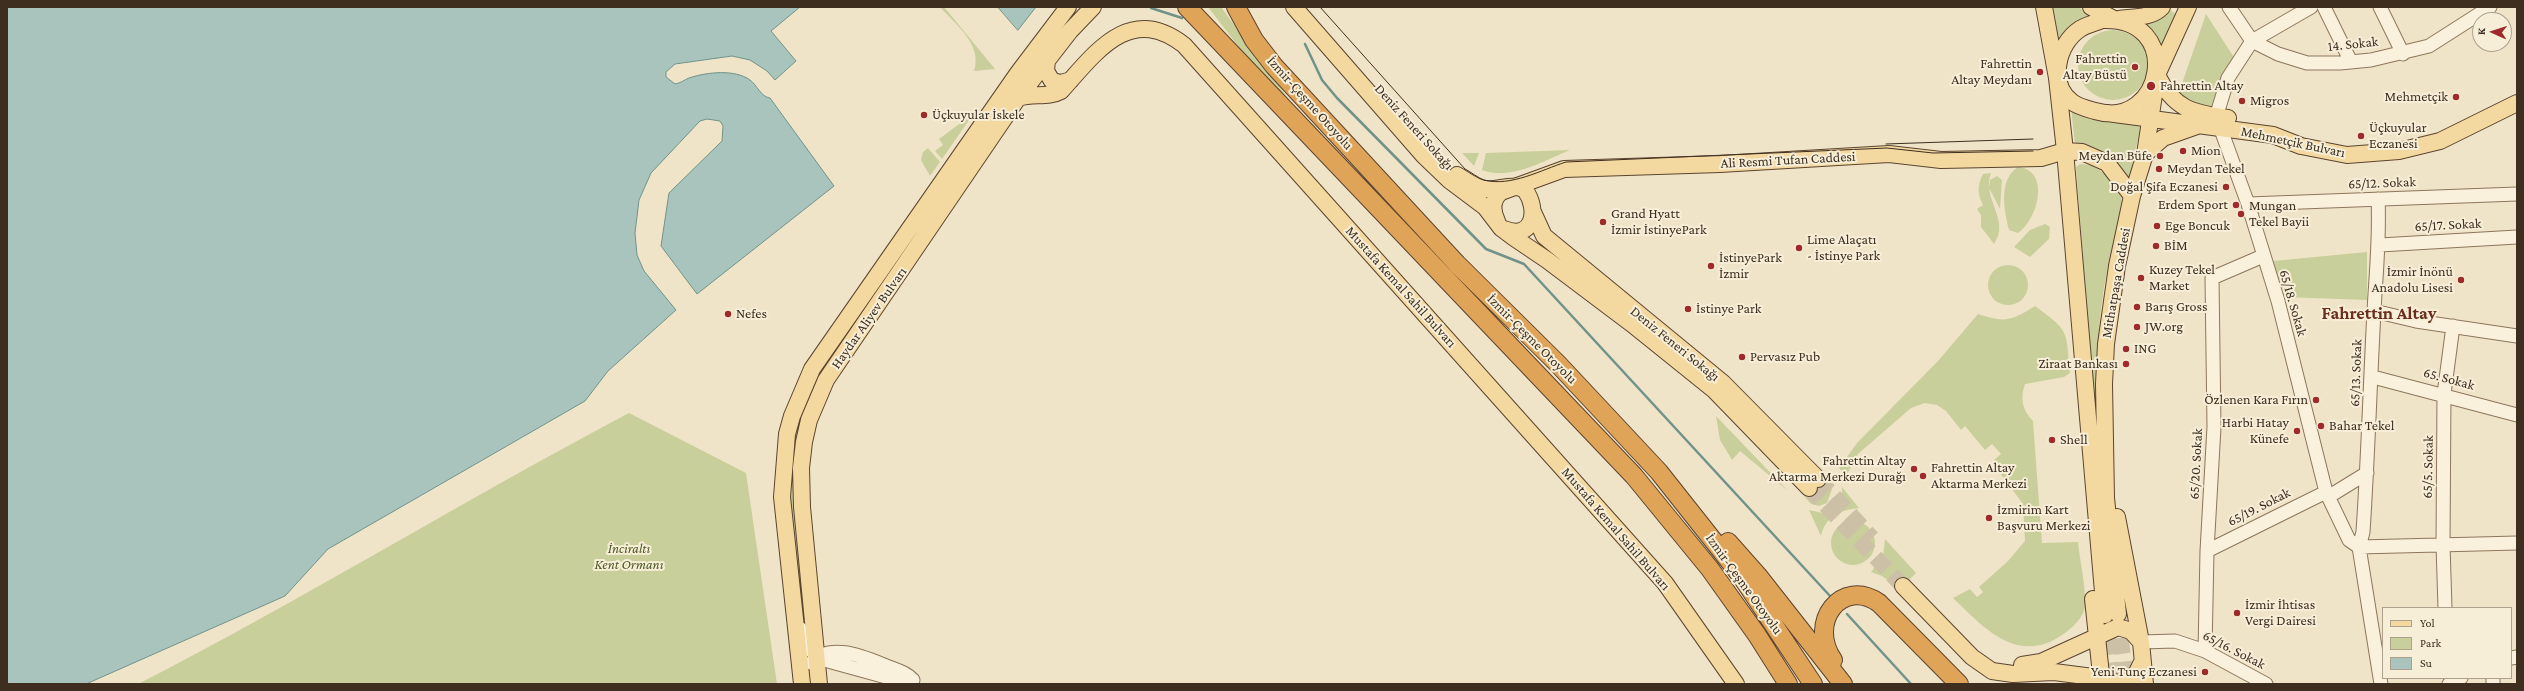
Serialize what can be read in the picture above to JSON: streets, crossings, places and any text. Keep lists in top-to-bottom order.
{
  "streets": {
    "highway": ["İzmir-Çeşme Otoyolu"],
    "main road": [
      "Deniz Feneri Sokağı",
      "Mehmetçik Bulvarı",
      "Ali Resmi Tufan Caddesi",
      "Mithatpaşa Caddesi",
      "Mustafa Kemal Sahil Bulvarı",
      "Haydar Aliyev Bulvarı"
    ],
    "street": [
      "14. Sokak",
      "65/12. Sokak",
      "65/17. Sokak",
      "65/18. Sokak",
      "65/13. Sokak",
      "65. Sokak",
      "65/20. Sokak",
      "65/5. Sokak",
      "65/19. Sokak",
      "65/16. Sokak"
    ]
  },
  "crossings": [
    ["Deniz Feneri Sokağı", "Ali Resmi Tufan Caddesi"],
    ["Mehmetçik Bulvarı", "Mithatpaşa Caddesi"],
    ["Mehmetçik Bulvarı", "65/18. Sokak"],
    ["Ali Resmi Tufan Caddesi", "Mithatpaşa Caddesi"],
    ["65/12. Sokak", "65/18. Sokak"],
    ["65/12. Sokak", "65/13. Sokak"],
    ["65/17. Sokak", "65/13. Sokak"],
    ["Mustafa Kemal Sahil Bulvarı", "Haydar Aliyev Bulvarı"],
    ["65/18. Sokak", "65/20. Sokak"],
    ["65/18. Sokak", "65/19. Sokak"],
    ["65/13. Sokak", "65. Sokak"],
    ["65/13. Sokak", "65/19. Sokak"],
    ["65. Sokak", "65/5. Sokak"],
    ["65/20. Sokak", "65/19. Sokak"],
    ["65/20. Sokak", "65/16. Sokak"]
  ],
  "districts": ["Fahrettin Altay"],
  "parks": ["İnciraltı Kent Ormanı"],
  "places": [
    "Fahrettin Altay Büstü",
    "Fahrettin Altay Meydanı",
    "Fahrettin Altay",
    "Mehmetçik",
    "Migros",
    "Üçkuyular İskele",
    "Üçkuyular Eczanesi",
    "Mion",
    "Meydan Büfe",
    "Meydan Tekel",
    "Doğal Şifa Eczanesi",
    "Erdem Sport",
    "Mungan Tekel Bayii",
    "Grand Hyatt İzmir İstinyePark",
    "Ege Boncuk",
    "BİM",
    "Lime Alaçatı - İstinye Park",
    "İstinyePark İzmir",
    "Kuzey Tekel Market",
    "İzmir İnönü Anadolu Lisesi",
    "Barış Gross",
    "İstinye Park",
    "Nefes",
    "JW.org",
    "ING",
    "Pervasız Pub",
    "Ziraat Bankası",
    "Özlenen Kara Fırın",
    "Bahar Tekel",
    "Harbi Hatay Künefe",
    "Shell",
    "Fahrettin Altay Aktarma Merkezi Durağı",
    "Fahrettin Altay Aktarma Merkezi",
    "İzmirim Kart Başvuru Merkezi",
    "İzmir İhtisas Vergi Dairesi",
    "Yeni Tunç Eczanesi"
  ],
  "legend": ["Yol", "Park", "Su"],
  "north": "left"
}
